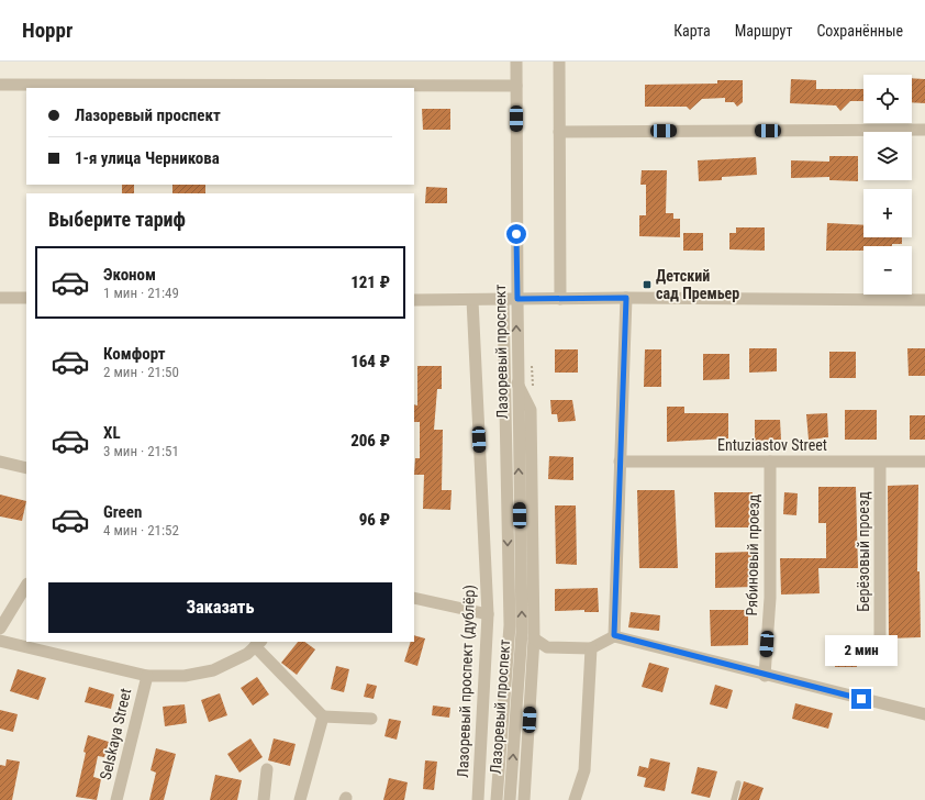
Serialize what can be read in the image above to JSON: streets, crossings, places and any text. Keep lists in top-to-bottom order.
{
  "streets": {
    "street": [
      "Лазоревый проспект",
      "Entuziastov Street",
      "Берёзовый проезд",
      "Рябиновый проезд",
      "Лазоревый проспект (дублёр)",
      "Selskaya Street"
    ]
  },
  "crossings": [
    ["Entuziastov Street", "Берёзовый проезд"],
    ["Entuziastov Street", "Рябиновый проезд"]
  ],
  "places": {
    "transit": ["Детский сад Премьер"]
  },
  "page": {
    "header": "Hoppr",
    "nav": ["Карта", "Маршрут", "Сохранённые"],
    "map_buttons": ["+", "−"],
    "banner": ["Лазоревый проспект", "1-я улица Черникова"],
    "heading": "Выберите тариф",
    "list": [
      {
        "name": "Эконом",
        "note": "1 мин · 21:49",
        "value": "121 ₽"
      },
      {
        "name": "Комфорт",
        "note": "2 мин · 21:50",
        "value": "164 ₽"
      },
      {
        "name": "XL",
        "note": "3 мин · 21:51",
        "value": "206 ₽"
      },
      {
        "name": "Green",
        "note": "4 мин · 21:52",
        "value": "96 ₽"
      }
    ],
    "buttons": "Заказать",
    "bubble": "2 мин"
  }
}
